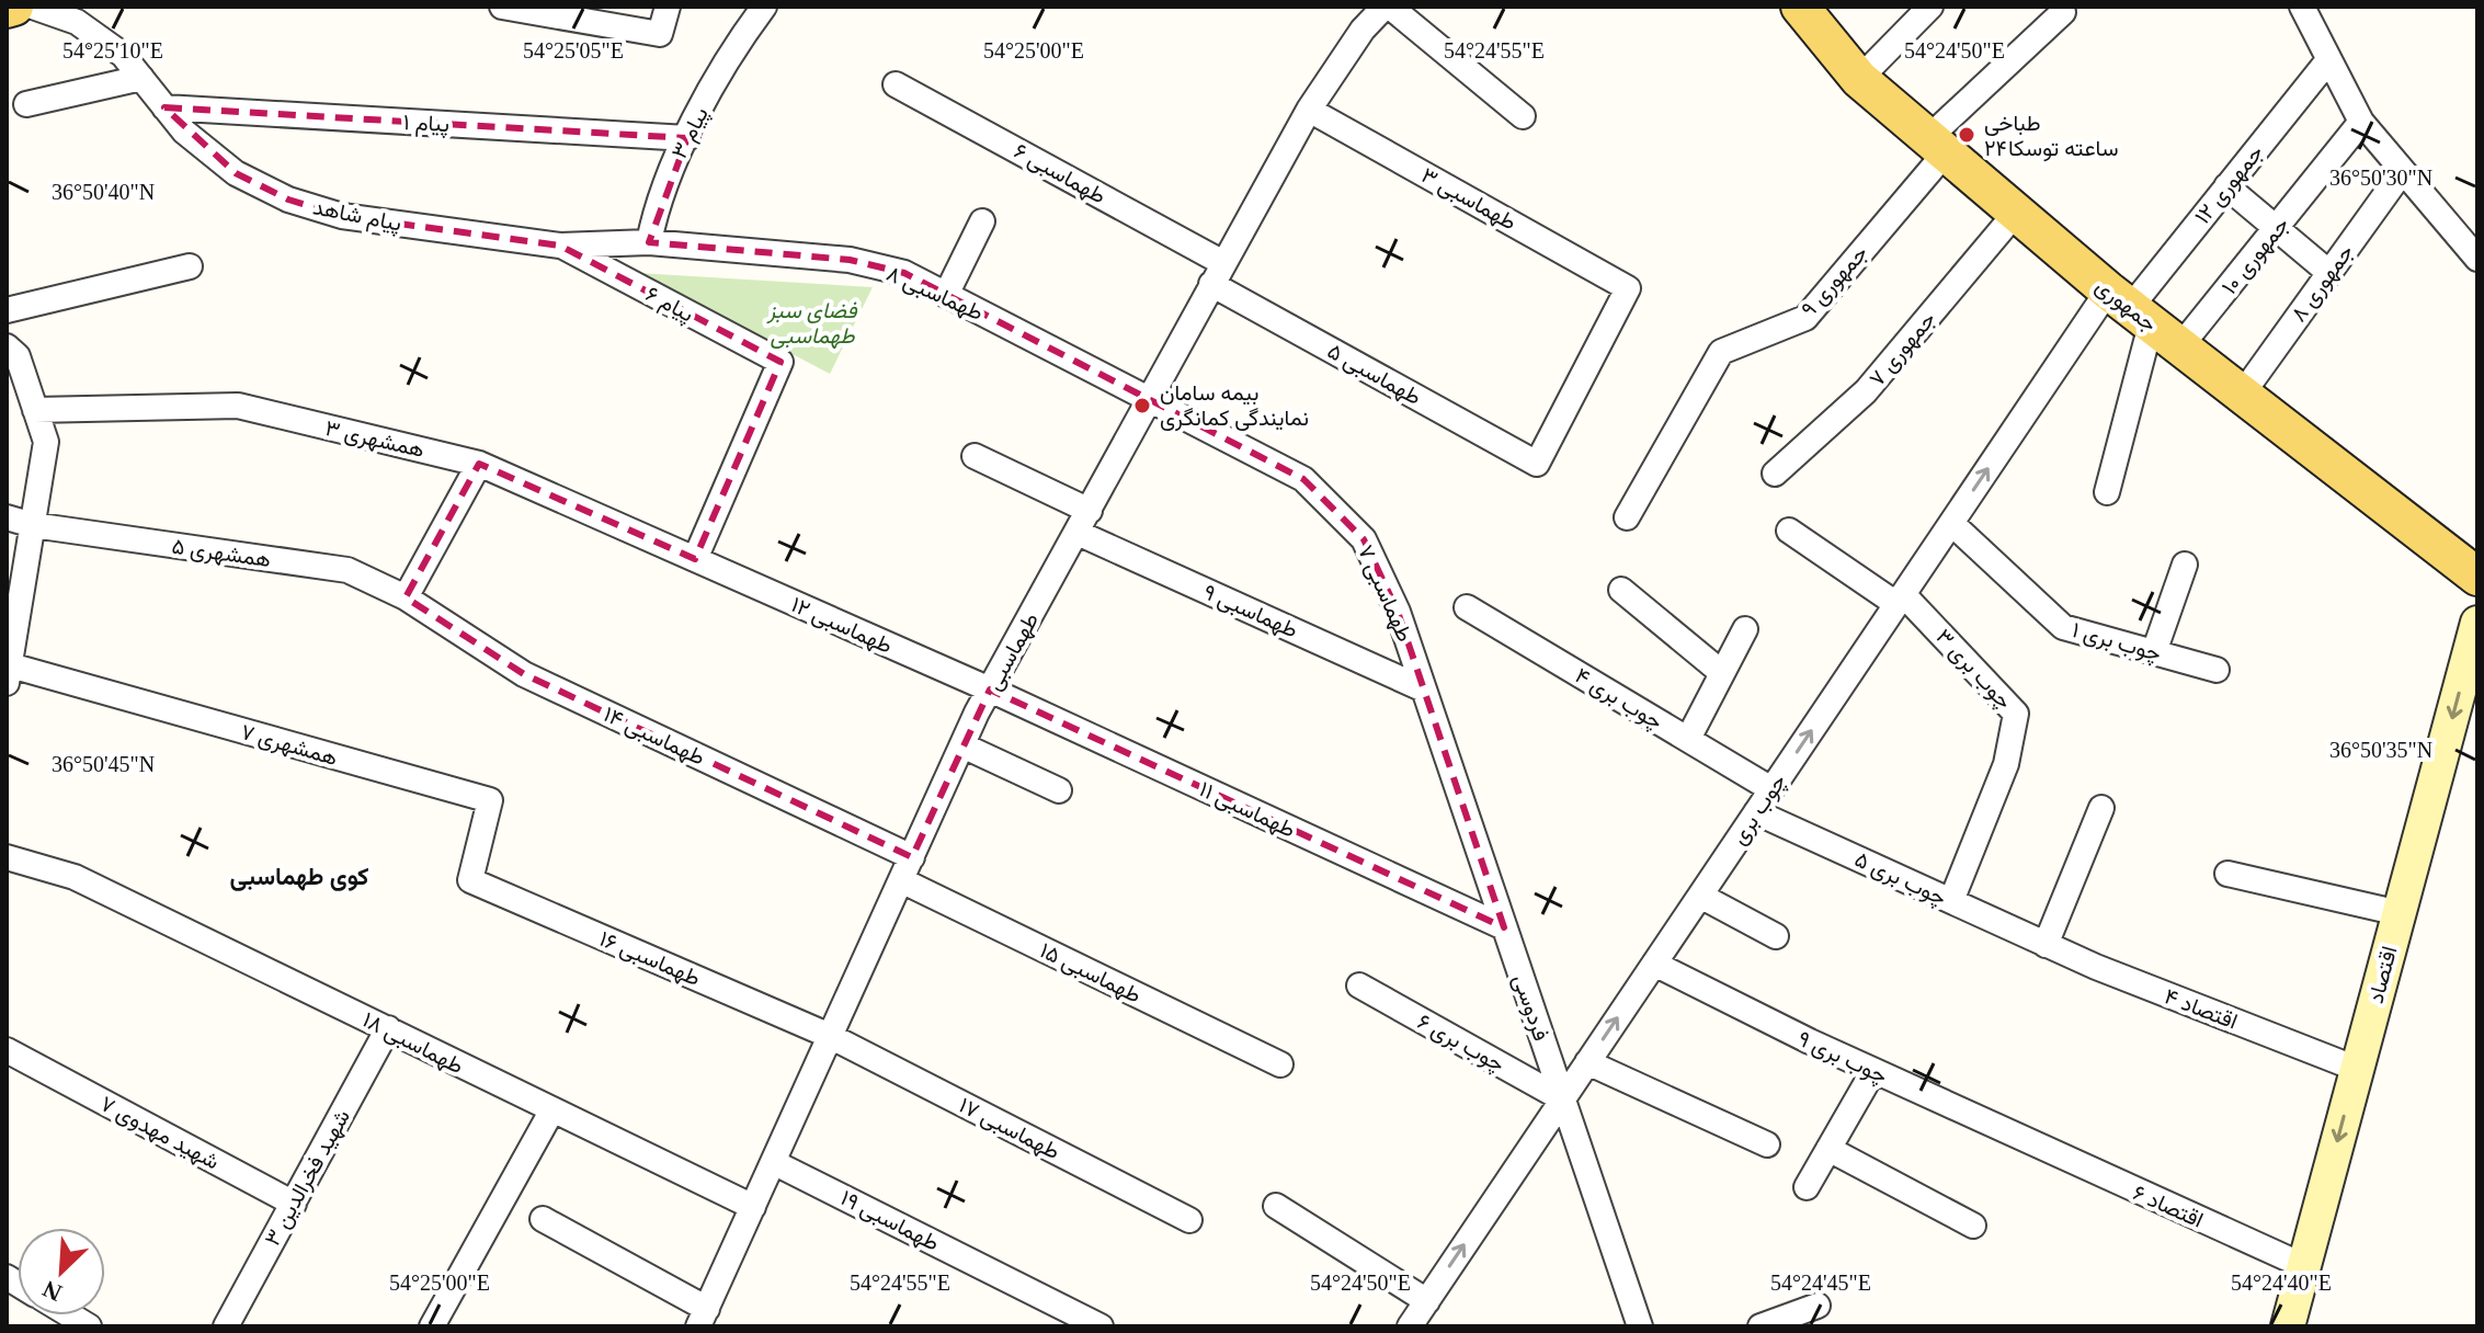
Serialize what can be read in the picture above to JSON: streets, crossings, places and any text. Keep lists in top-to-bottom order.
{
  "streets": {
    "main road": ["جمهوری", "اقتصاد"],
    "street": [
      "۱ پیام",
      "۳ پیام",
      "۶ طهماسبی",
      "۱۲ جمهوری",
      "۳ طهماسبی",
      "پیام شاهد",
      "۱۰ جمهوری",
      "۹ جمهوری",
      "۸ جمهوری",
      "۸ طهماسبی",
      "۶ پیام",
      "۷ جمهوری",
      "۵ طهماسبی",
      "۳ همشهری",
      "۵ همشهری",
      "۷ طهماسبی",
      "۹ طهماسبی",
      "۱۲ طهماسبی",
      "۱ چوب بری",
      "طهماسبی",
      "۳ چوب بری",
      "۴ چوب بری",
      "۱۴ طهماسبی",
      "۷ همشهری",
      "۱۱ طهماسبی",
      "چوب بری",
      "۵ چوب بری",
      "۱۶ طهماسبی",
      "۱۵ طهماسبی",
      "فردوسی",
      "۴ اقتصاد",
      "۱۸ طهماسبی",
      "۶ چوب بری",
      "۹ چوب بری",
      "۱۷ طهماسبی",
      "۷ شهید مهدوی",
      "۳ شهید فخرالدین",
      "۶ اقتصاد",
      "۱۹ طهماسبی"
    ]
  },
  "crossings": [
    ["۱ پیام", "۳ پیام"],
    ["۱ پیام", "پیام شاهد"],
    ["۳ پیام", "پیام شاهد"],
    ["۳ پیام", "۸ طهماسبی"],
    ["۶ طهماسبی", "۵ طهماسبی"],
    ["۶ طهماسبی", "طهماسبی"],
    ["۱۲ جمهوری", "جمهوری"],
    ["۱۲ جمهوری", "چوب بری"],
    ["۳ طهماسبی", "۵ طهماسبی"],
    ["۳ طهماسبی", "طهماسبی"],
    ["پیام شاهد", "۸ طهماسبی"],
    ["پیام شاهد", "۶ پیام"],
    ["۱۰ جمهوری", "جمهوری"],
    ["۹ جمهوری", "جمهوری"],
    ["۸ جمهوری", "جمهوری"],
    ["۸ طهماسبی", "۷ طهماسبی"],
    ["۸ طهماسبی", "طهماسبی"],
    ["۶ پیام", "۳ همشهری"],
    ["۶ پیام", "۱۲ طهماسبی"],
    ["جمهوری", "۷ جمهوری"],
    ["جمهوری", "چوب بری"],
    ["۵ طهماسبی", "طهماسبی"],
    ["۳ همشهری", "۱۲ طهماسبی"],
    ["۵ همشهری", "۱۴ طهماسبی"],
    ["۷ طهماسبی", "۹ طهماسبی"],
    ["۷ طهماسبی", "طهماسبی"],
    ["۷ طهماسبی", "فردوسی"],
    ["۹ طهماسبی", "طهماسبی"],
    ["۹ طهماسبی", "فردوسی"],
    ["۱۲ طهماسبی", "طهماسبی"],
    ["۱۲ طهماسبی", "۱۱ طهماسبی"],
    ["۱ چوب بری", "چوب بری"],
    ["طهماسبی", "۱۴ طهماسبی"],
    ["طهماسبی", "۱۱ طهماسبی"],
    ["طهماسبی", "۱۶ طهماسبی"],
    ["طهماسبی", "۱۵ طهماسبی"],
    ["طهماسبی", "۱۸ طهماسبی"],
    ["طهماسبی", "۱۷ طهماسبی"],
    ["طهماسبی", "۱۹ طهماسبی"],
    ["۳ چوب بری", "چوب بری"],
    ["۳ چوب بری", "۵ چوب بری"],
    ["۴ چوب بری", "چوب بری"],
    ["۷ همشهری", "۱۶ طهماسبی"],
    ["۱۱ طهماسبی", "فردوسی"],
    ["چوب بری", "۵ چوب بری"],
    ["چوب بری", "فردوسی"],
    ["چوب بری", "۶ چوب بری"],
    ["چوب بری", "۹ چوب بری"],
    ["۵ چوب بری", "۴ اقتصاد"],
    ["۱۶ طهماسبی", "۱۷ طهماسبی"],
    ["اقتصاد", "۴ اقتصاد"],
    ["اقتصاد", "۶ اقتصاد"],
    ["فردوسی", "۶ چوب بری"],
    ["۱۸ طهماسبی", "۳ شهید فخرالدین"],
    ["۹ چوب بری", "۶ اقتصاد"],
    ["۷ شهید مهدوی", "۳ شهید فخرالدین"]
  ],
  "one_way": ["چوب بری", "اقتصاد"],
  "districts": ["کوی طهماسبی"],
  "parks": ["فضای سبز طهماسبی"],
  "places": ["طباخی ۲۴ساعته توسکا", "بیمه سامان نمایندگی کمانگری"],
  "north": "bottom left",
  "coordinates": [
    "54°25'10\"E",
    "54°25'05\"E",
    "54°25'00\"E",
    "54°24'55\"E",
    "54°24'50\"E",
    "36°50'30\"N",
    "36°50'40\"N",
    "36°50'35\"N",
    "36°50'45\"N",
    "54°24'45\"E",
    "54°24'40\"E"
  ]
}
